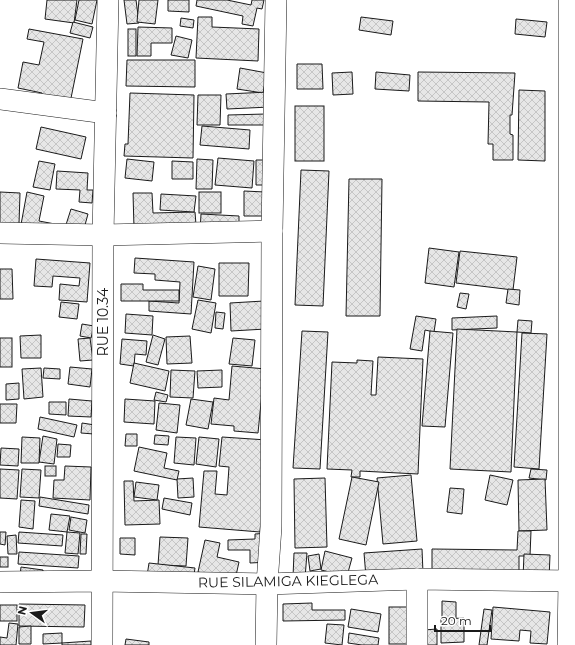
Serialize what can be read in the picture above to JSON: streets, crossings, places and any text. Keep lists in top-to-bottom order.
{
  "streets": {
    "street": ["RUE 10.34", "RUE SILAMIGA KIEGLEGA"]
  },
  "crossings": [
    ["RUE 10.34", "RUE SILAMIGA KIEGLEGA"]
  ],
  "scale_bar": "20 m",
  "north": "left"
}
